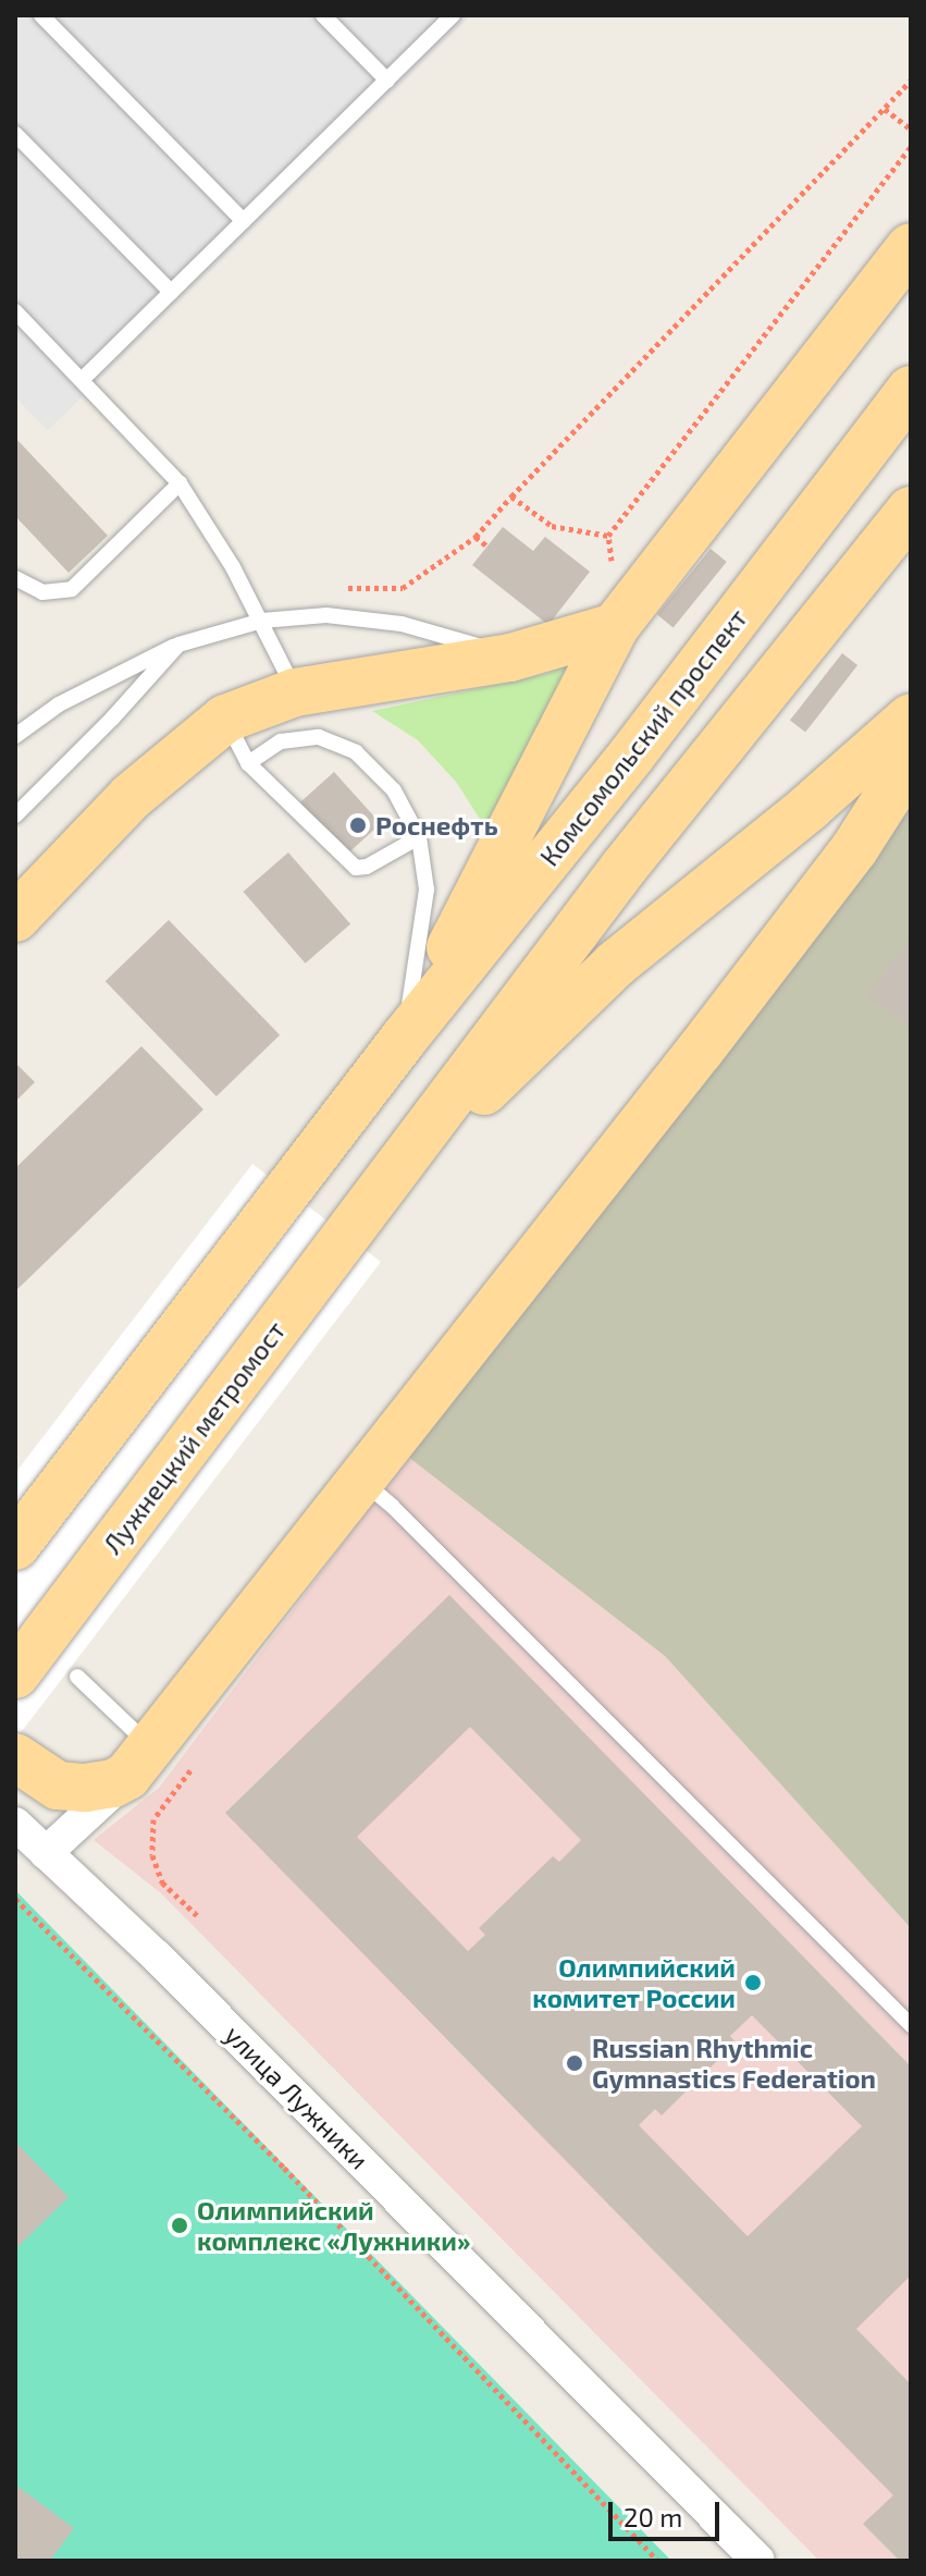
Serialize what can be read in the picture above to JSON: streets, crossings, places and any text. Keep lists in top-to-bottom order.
{
  "streets": {
    "main road": ["Комсомольский проспект", "Лужнецкий метромост"],
    "street": ["улица Лужники"]
  },
  "places": [
    "Роснефть",
    "Олимпийский комитет России",
    "Russian Rhythmic Gymnastics Federation",
    "Олимпийский комплекс «Лужники»"
  ],
  "scale_bar": "20 m"
}
